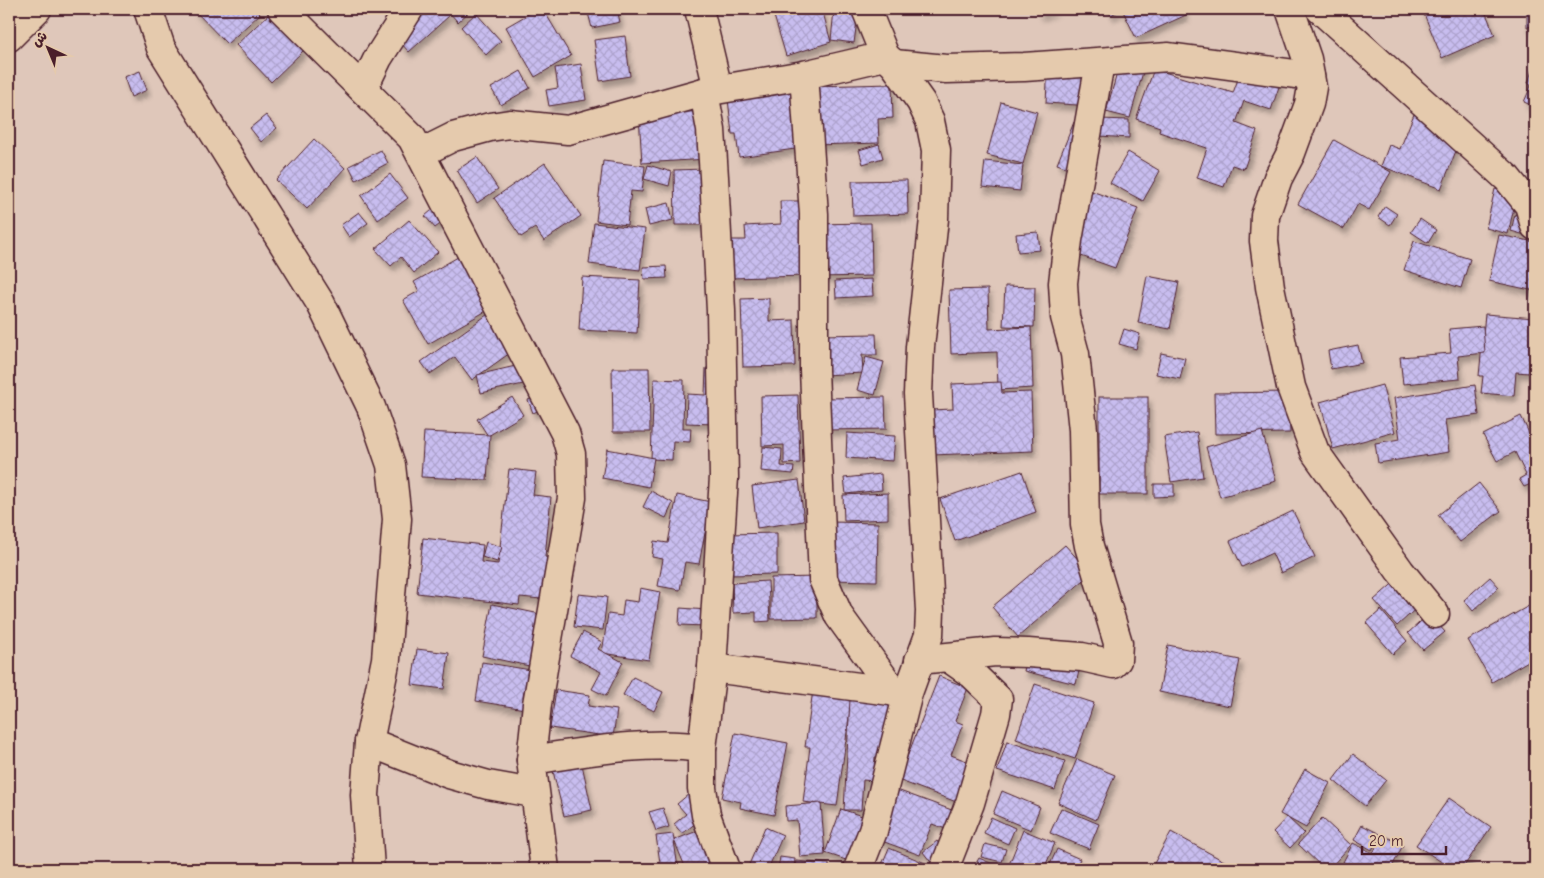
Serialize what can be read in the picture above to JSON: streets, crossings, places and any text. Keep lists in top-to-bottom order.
{
  "scale_bar": "20 m",
  "north": "top left"
}
